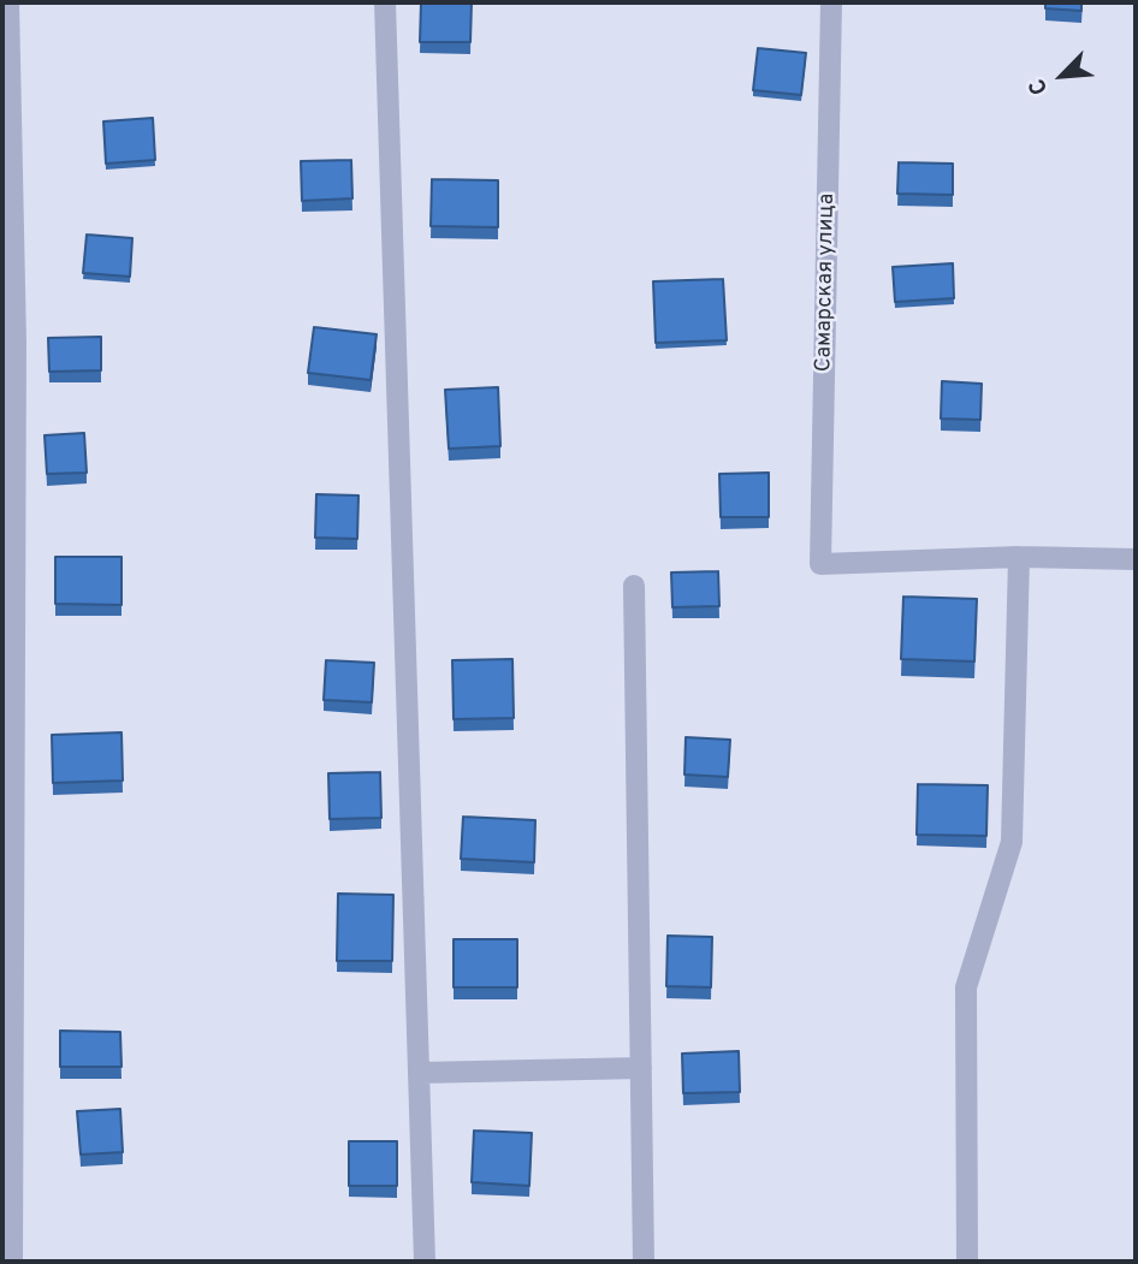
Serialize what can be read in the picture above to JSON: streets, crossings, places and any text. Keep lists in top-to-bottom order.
{
  "streets": {
    "street": ["Самарская улица"]
  },
  "north": "bottom left"
}
